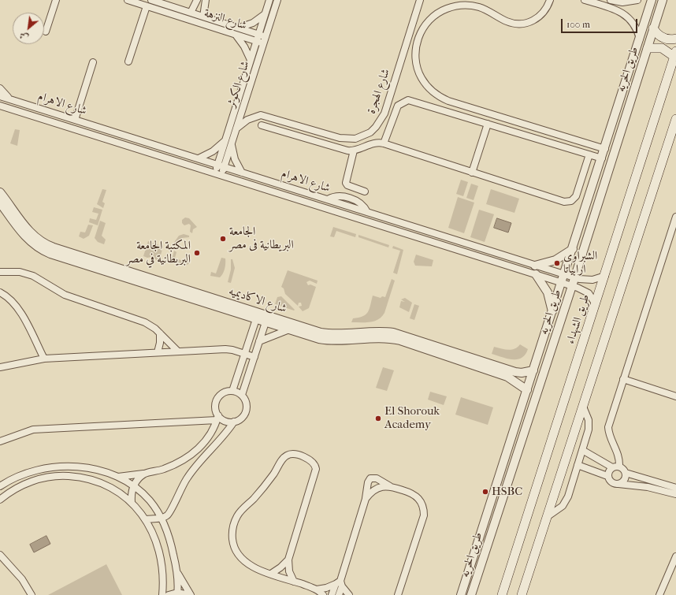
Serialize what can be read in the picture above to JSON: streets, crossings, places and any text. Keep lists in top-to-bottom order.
{
  "streets": {
    "main road": ["طريق الشهداء"],
    "street": [
      "شارع النزهة",
      "طريق الحريه",
      "شارع الكوثر",
      "شارع الهجرة",
      "شارع الاهرام",
      "شارع الاكاديميه"
    ]
  },
  "crossings": [
    ["شارع النزهة", "شارع الكوثر"],
    ["طريق الحريه", "شارع الاهرام"],
    ["طريق الحريه", "شارع الاكاديميه"],
    ["شارع الكوثر", "شارع الهجرة"],
    ["شارع الكوثر", "شارع الاهرام"],
    ["شارع الاهرام", "طريق الشهداء"]
  ],
  "places": [
    "الجامعة البريطانية فى مصر",
    "المكتبة الجامعة البريطانية في مصر",
    "الشبراوى ارابياتا",
    "El Shorouk Academy",
    "HSBC"
  ],
  "scale_bar": "100 m",
  "north": "bottom left"
}
